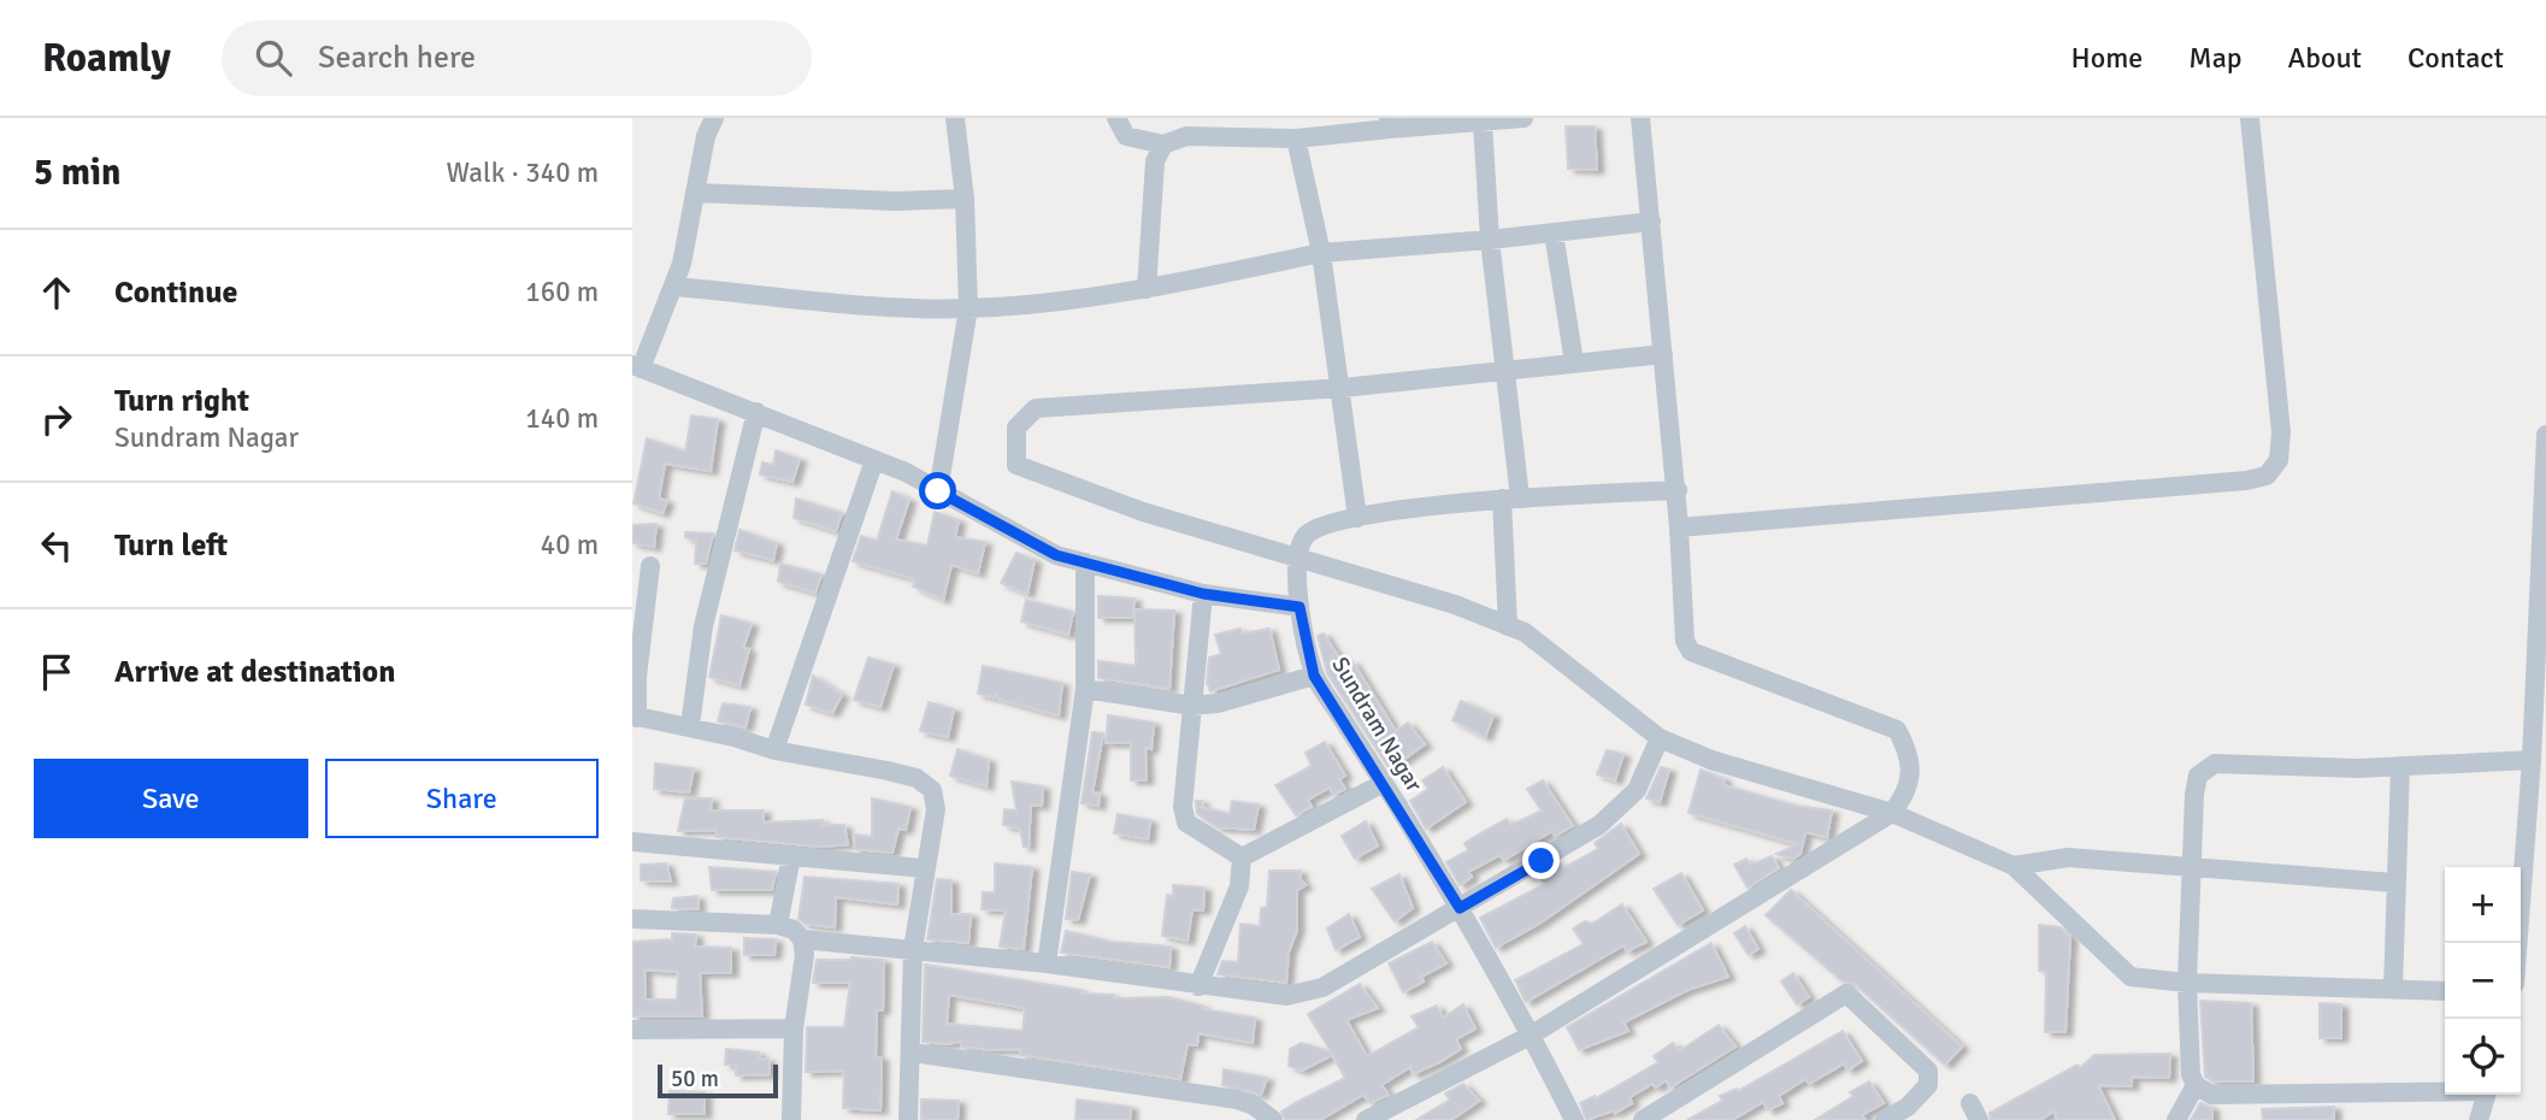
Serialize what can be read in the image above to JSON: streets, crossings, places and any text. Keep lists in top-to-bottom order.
{
  "streets": {
    "street": ["Sundram Nagar"]
  },
  "scale_bar": "50 m",
  "page": {
    "header": "Roamly",
    "search": "Search here",
    "nav": [
      "Home",
      "Map",
      "About",
      "Contact"
    ],
    "heading": ["5 min", "Walk · 340 m"],
    "list": [
      ["Continue", "160 m"],
      ["Turn right", "Sundram Nagar", "140 m"],
      ["Turn left", "40 m"],
      "Arrive at destination"
    ],
    "buttons": ["Save", "Share"],
    "map_buttons": ["+", "−"],
    "scale": "50 m"
  }
}
